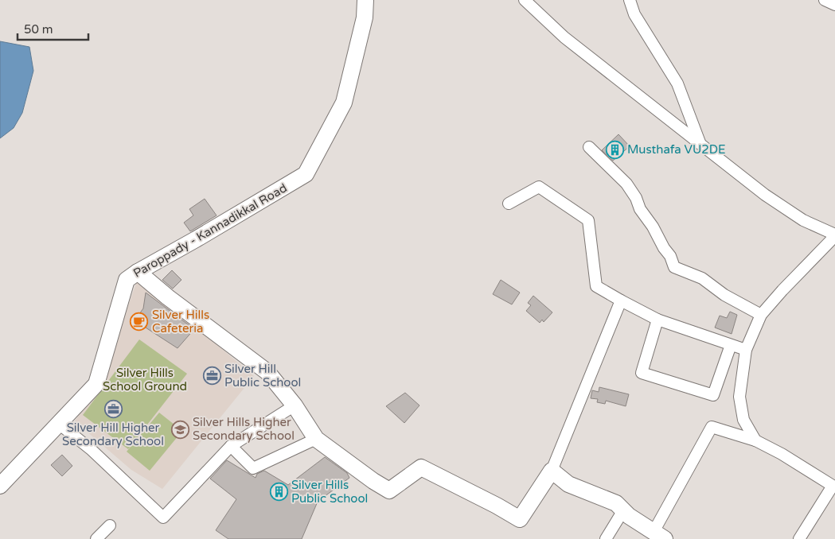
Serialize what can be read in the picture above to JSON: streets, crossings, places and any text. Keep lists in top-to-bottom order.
{
  "streets": {
    "street": ["Paroppady - Kannadikkal Road"]
  },
  "parks": ["Silver Hills School Ground"],
  "places": {
    "building": ["Musthafa VU2DE", "Silver Hills Public School"],
    "cafe": ["Silver Hills Cafeteria"],
    "office": ["Silver Hill Public School", "Silver Hill Higher Secondary School"],
    "school or university": ["Silver Hills Higher Secondary School"]
  },
  "scale_bar": "50 m"
}
